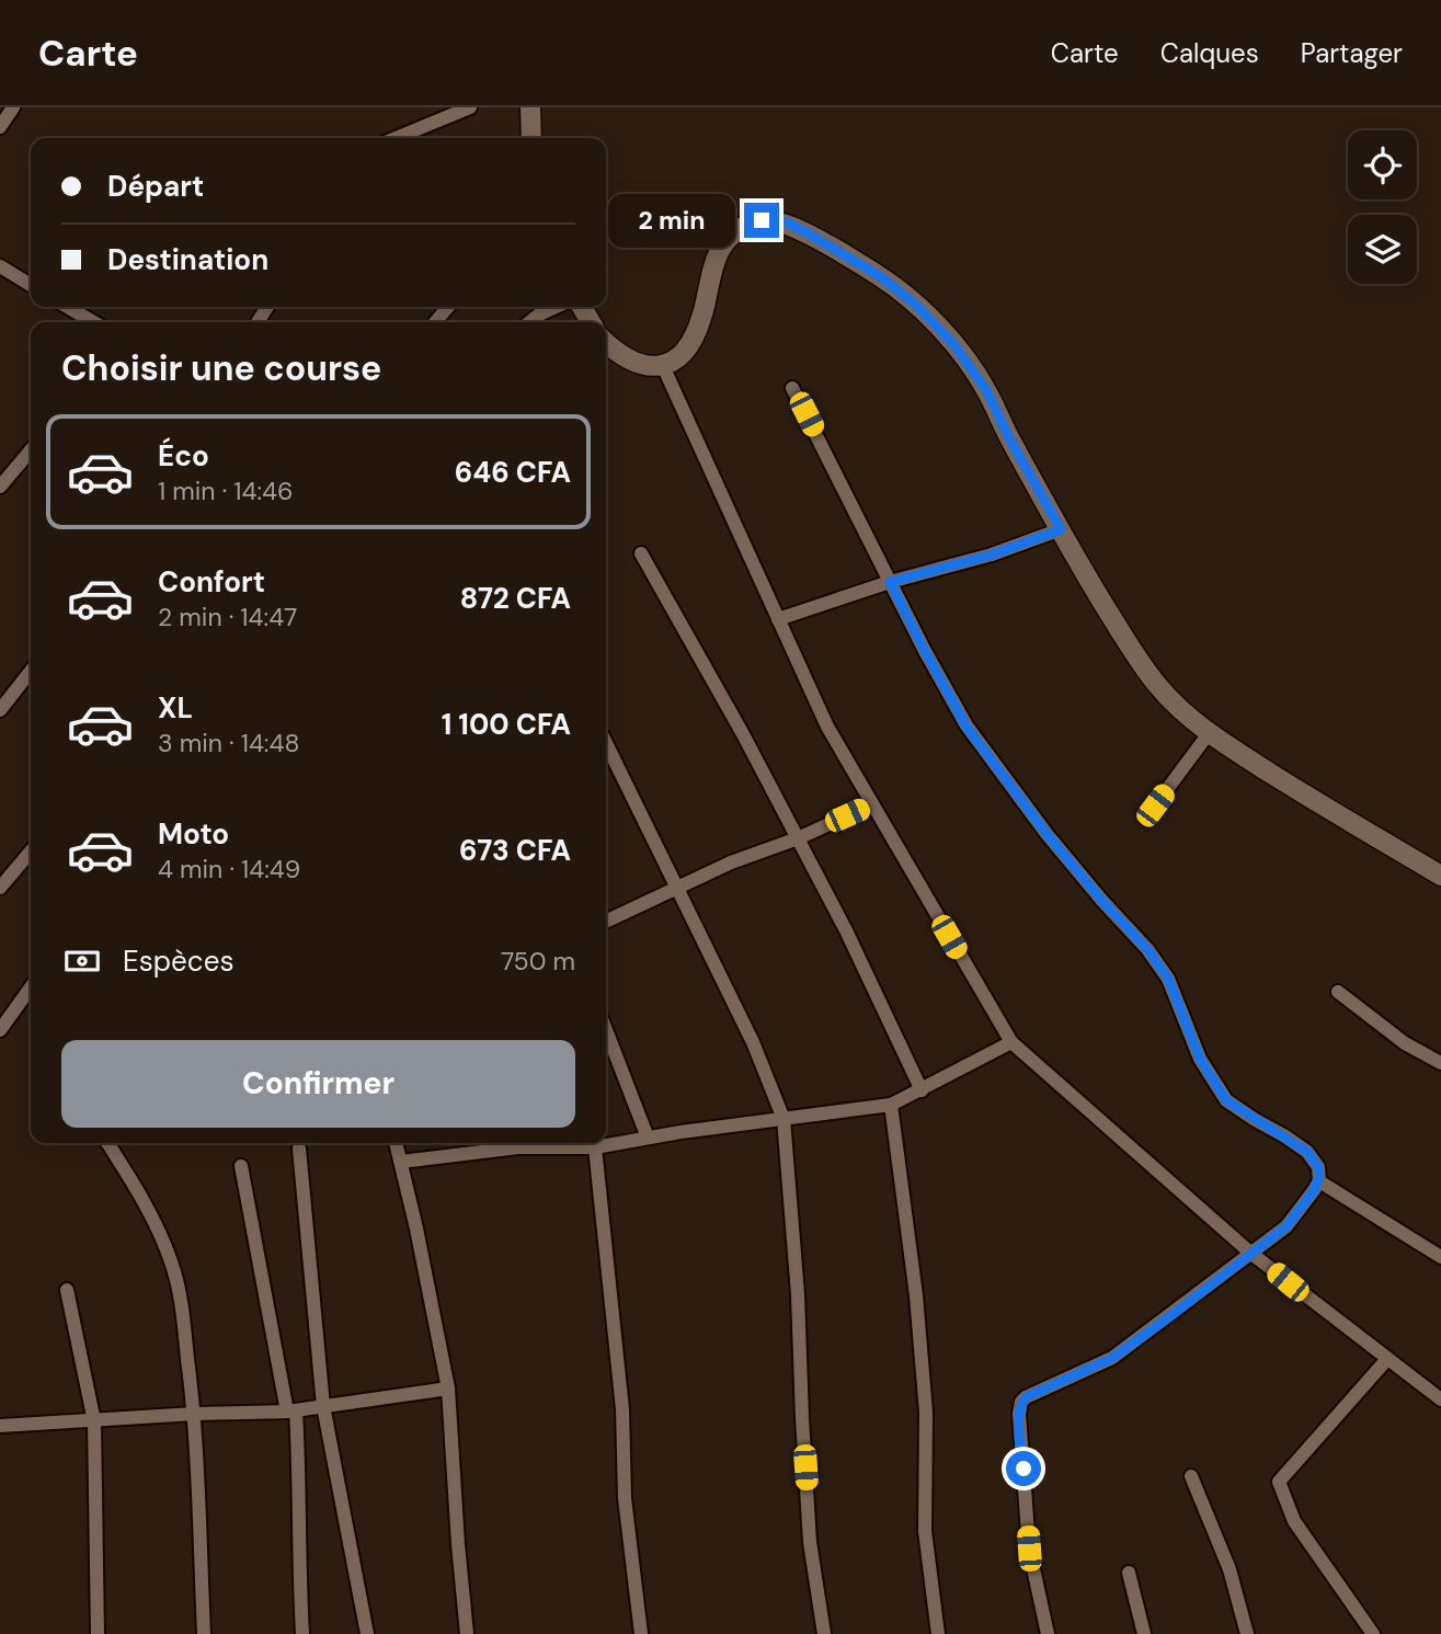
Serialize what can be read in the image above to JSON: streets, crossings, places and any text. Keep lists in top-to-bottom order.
{
  "page": {
    "header": "Carte",
    "nav": ["Carte", "Calques", "Partager"],
    "banner": ["Départ", "Destination"],
    "bubble": "2 min",
    "heading": "Choisir une course",
    "list": [
      {
        "name": "Éco",
        "note": "1 min · 14:46",
        "value": "646 CFA"
      },
      {
        "name": "Confort",
        "note": "2 min · 14:47",
        "value": "872 CFA"
      },
      {
        "name": "XL",
        "note": "3 min · 14:48",
        "value": "1 100 CFA"
      },
      {
        "name": "Moto",
        "note": "4 min · 14:49",
        "value": "673 CFA"
      }
    ],
    "pay": ["Espèces", "750 m"],
    "buttons": "Confirmer"
  }
}
